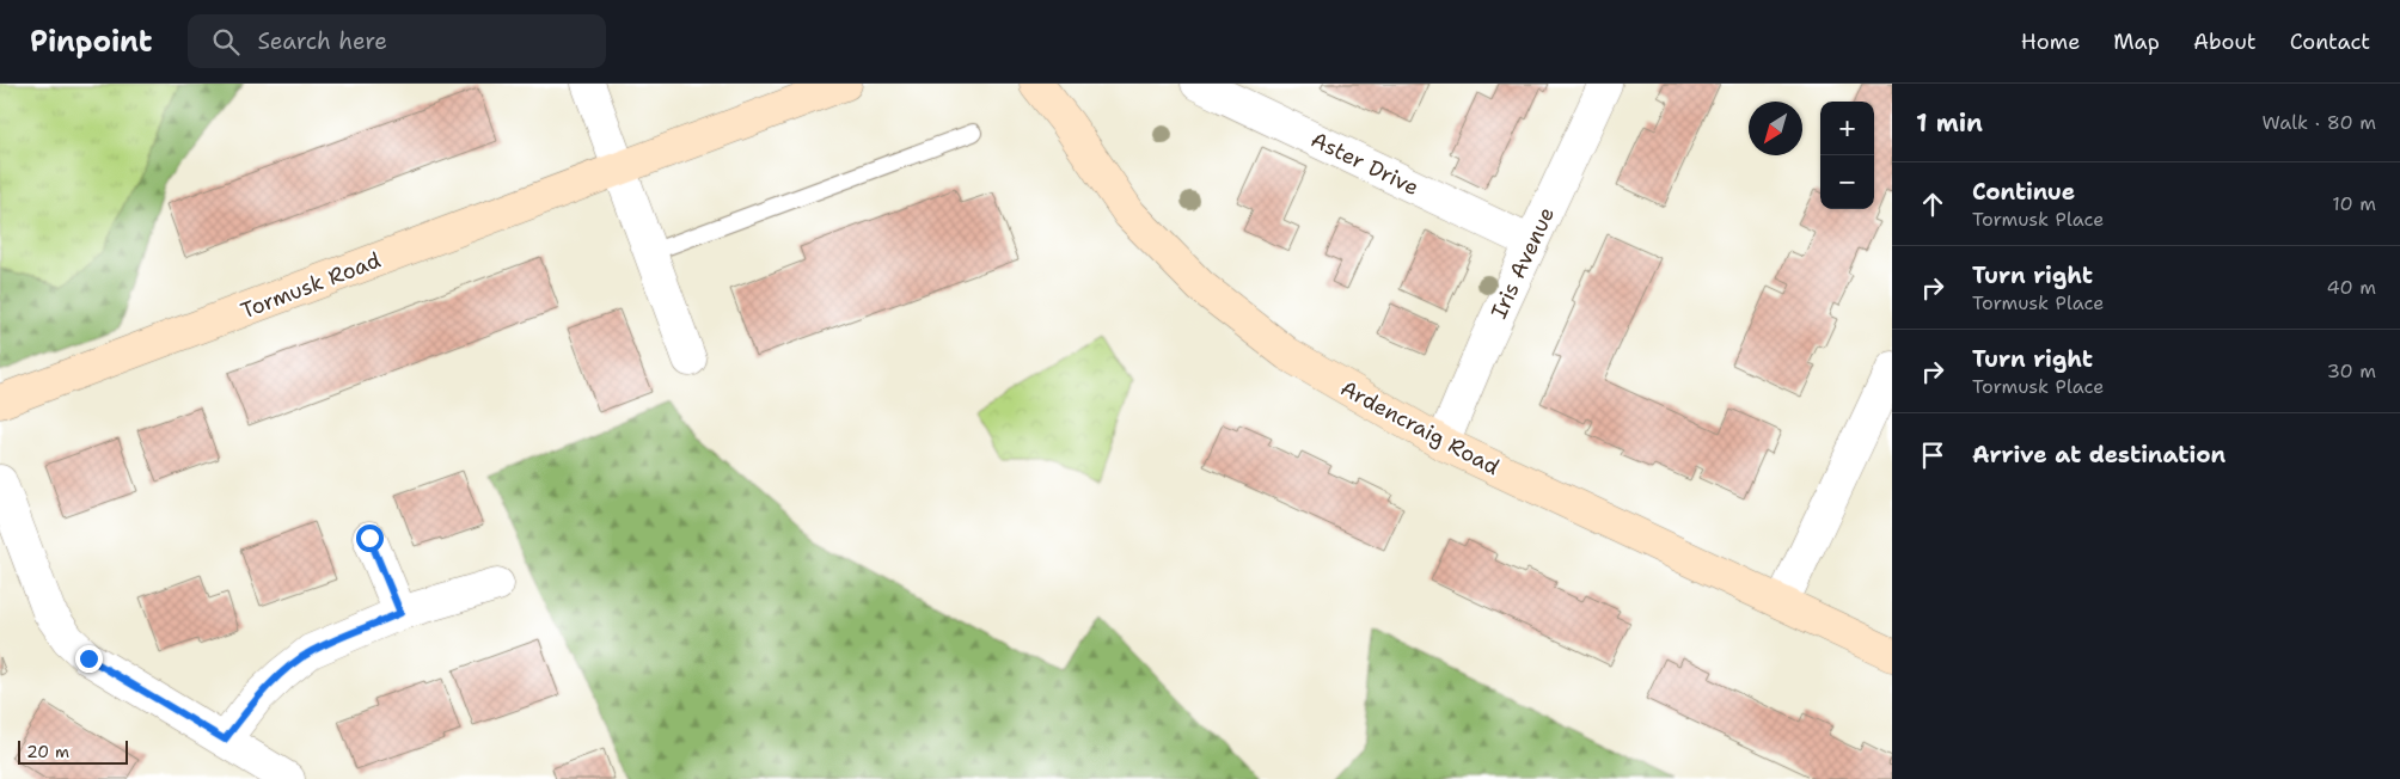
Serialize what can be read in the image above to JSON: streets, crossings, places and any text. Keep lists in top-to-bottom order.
{
  "streets": {
    "street": [
      "Aster Drive",
      "Iris Avenue",
      "Tormusk Road",
      "Ardencraig Road"
    ]
  },
  "crossings": [
    ["Aster Drive", "Iris Avenue"],
    ["Iris Avenue", "Ardencraig Road"]
  ],
  "scale_bar": "20 m",
  "north": "bottom left",
  "page": {
    "header": "Pinpoint",
    "search": "Search here",
    "nav": [
      "Home",
      "Map",
      "About",
      "Contact"
    ],
    "heading": ["1 min", "Walk · 80 m"],
    "map_buttons": ["+", "−"],
    "list": [
      ["Continue", "Tormusk Place", "10 m"],
      ["Turn right", "Tormusk Place", "40 m"],
      ["Turn right", "Tormusk Place", "30 m"],
      "Arrive at destination"
    ],
    "scale": "20 m"
  }
}
